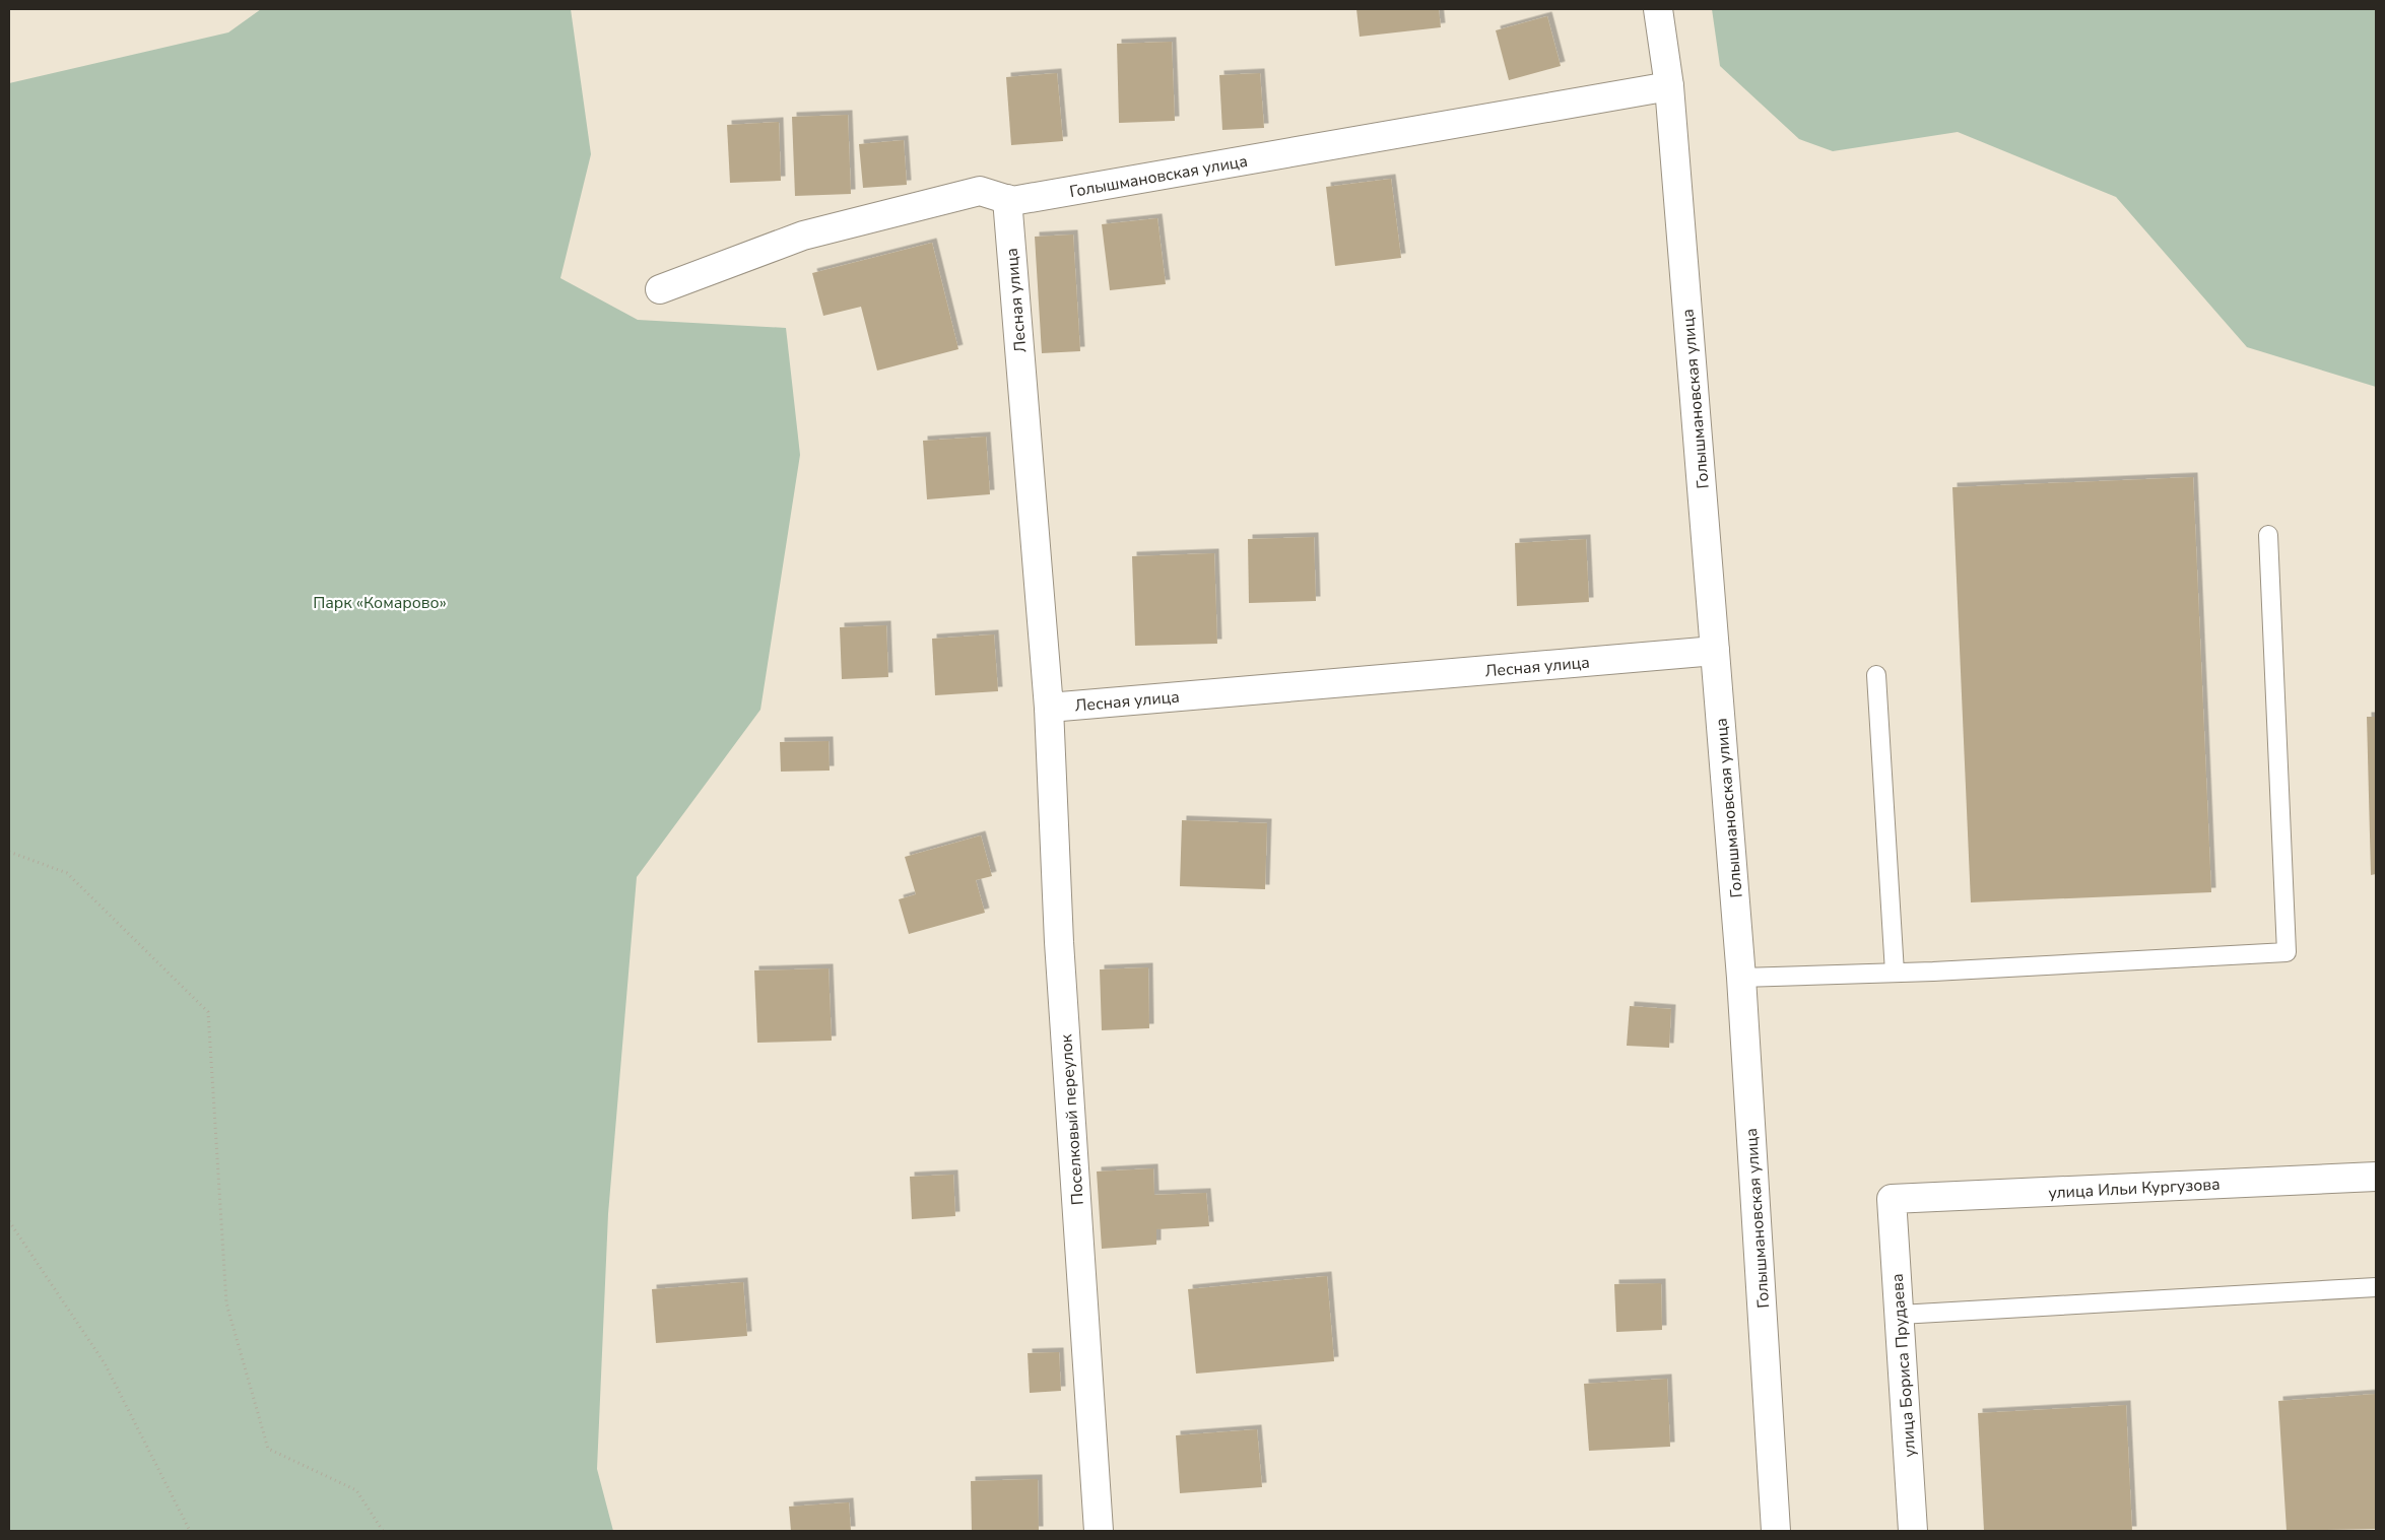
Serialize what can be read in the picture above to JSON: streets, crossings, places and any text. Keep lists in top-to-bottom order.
{
  "streets": {
    "street": [
      "Голышмановская улица",
      "Лесная улица",
      "Поселковый переулок",
      "улица Ильи Кургузова",
      "улица Бориса Прудаева"
    ]
  },
  "crossings": [
    ["Голышмановская улица", "Лесная улица"],
    ["Лесная улица", "Поселковый переулок"],
    ["улица Ильи Кургузова", "улица Бориса Прудаева"]
  ],
  "parks": ["Парк «Комарово»"]
}
